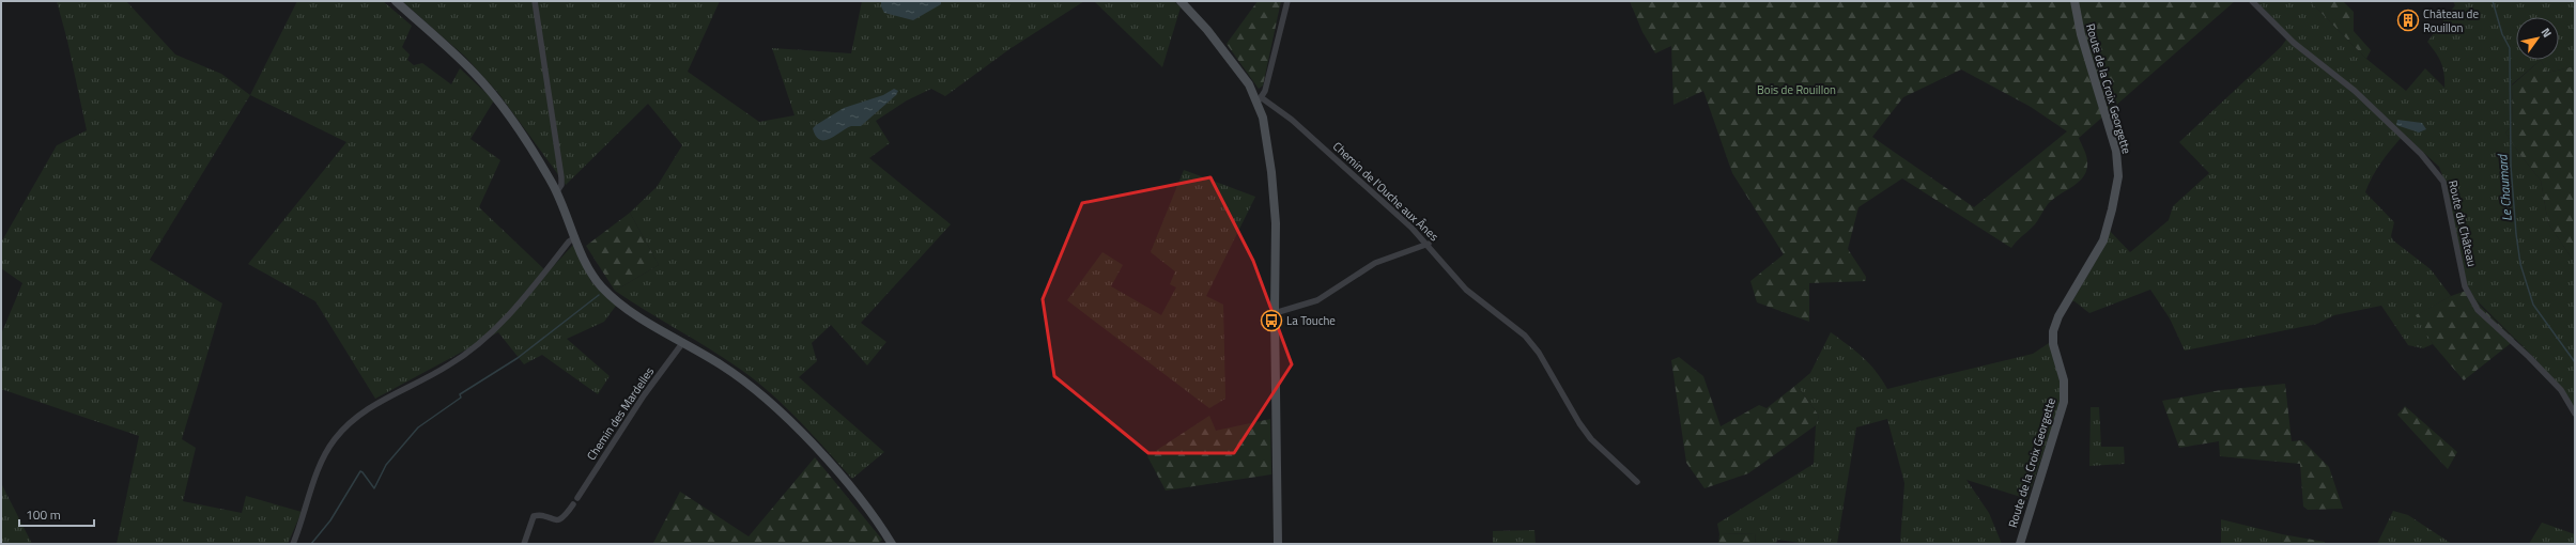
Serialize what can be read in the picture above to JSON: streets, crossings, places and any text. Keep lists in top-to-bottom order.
{
  "streets": {
    "street": [
      "Route de la Croix Georgette",
      "Chemin de l'Ouche aux Ânes",
      "Route du Château",
      "Chemin des Mardelles"
    ]
  },
  "water": ["Le Chaumard"],
  "parks": ["Bois de Rouillon"],
  "places": {
    "building": ["Château de Rouillon"],
    "bus stop": ["La Touche"]
  },
  "scale_bar": "100 m",
  "north": "top right"
}
